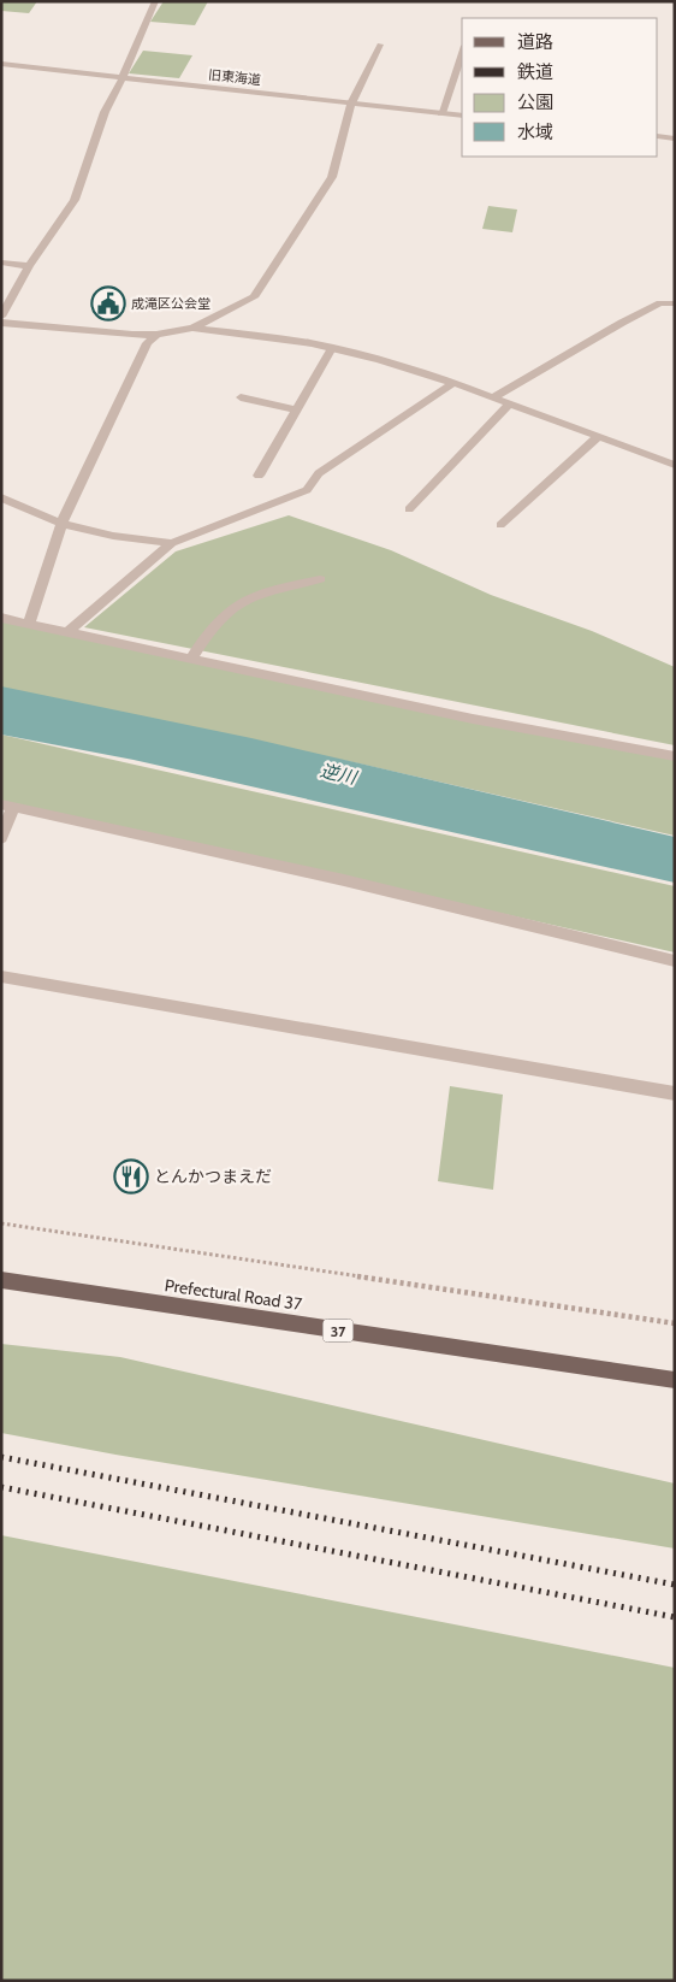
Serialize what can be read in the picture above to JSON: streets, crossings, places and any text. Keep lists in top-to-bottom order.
{
  "streets": {
    "main road": ["Prefectural Road 37", "37"],
    "street": ["旧東海道"]
  },
  "water": ["逆川"],
  "places": {
    "public building": ["成滝区公会堂"],
    "restaurant": ["とんかつまえだ"]
  },
  "legend": [
    "道路",
    "鉄道",
    "公園",
    "水域"
  ]
}
